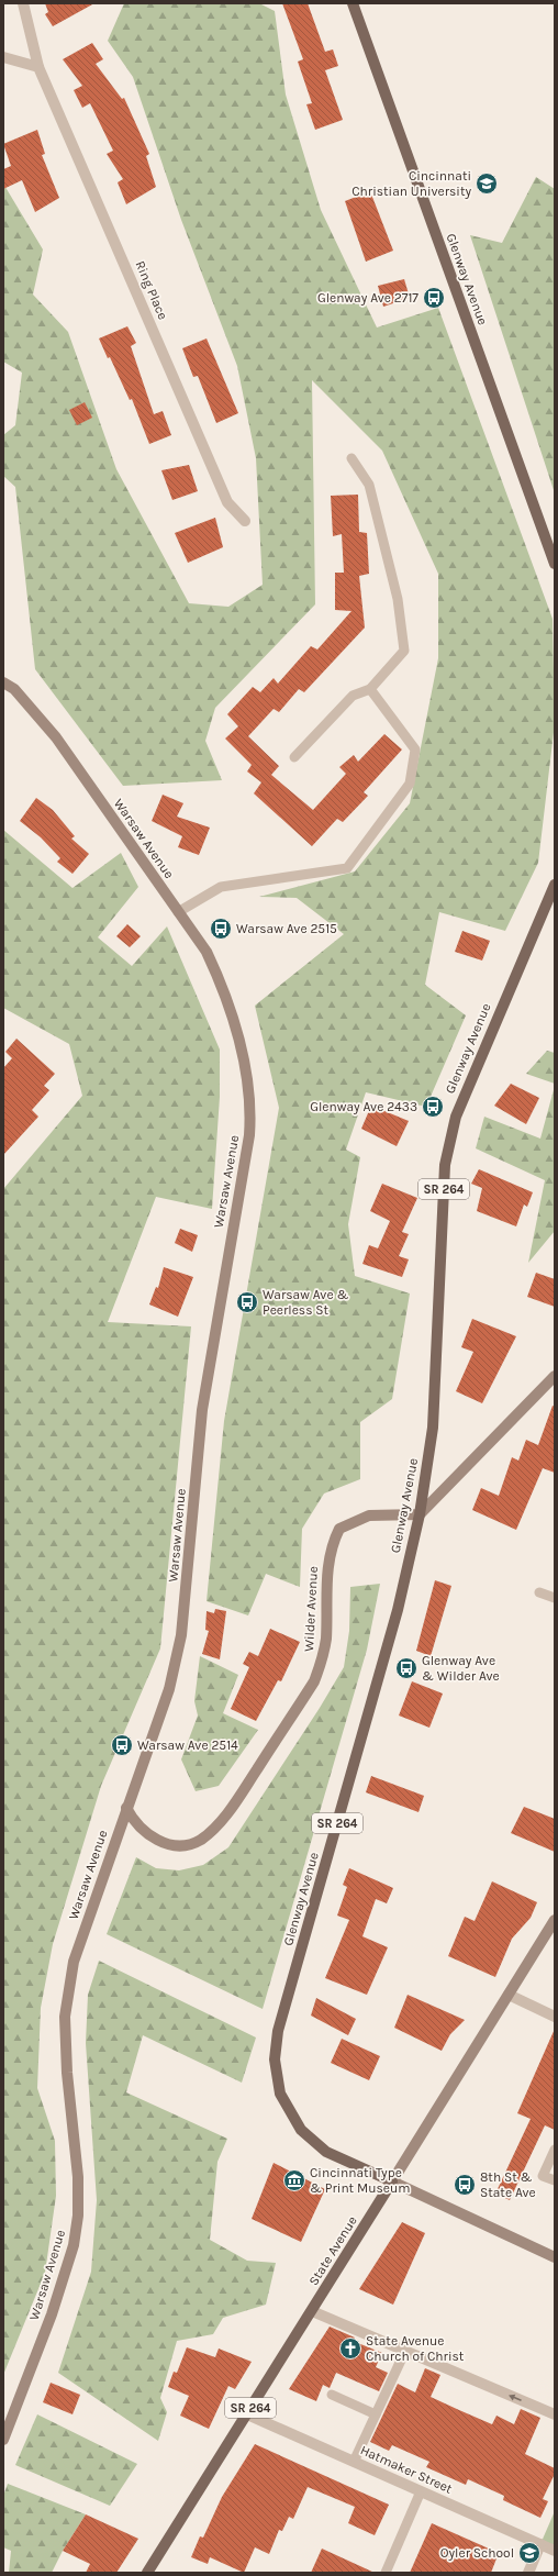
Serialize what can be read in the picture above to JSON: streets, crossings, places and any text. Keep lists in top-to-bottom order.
{
  "streets": {
    "main road": [
      "Glenway Avenue",
      "Warsaw Avenue",
      "SR 264",
      "Wilder Avenue",
      "State Avenue"
    ],
    "street": ["Ring Place", "Hatmaker Street"]
  },
  "crossings": [
    ["Glenway Avenue", "Wilder Avenue"],
    ["Glenway Avenue", "State Avenue"],
    ["Warsaw Avenue", "Wilder Avenue"],
    ["State Avenue", "Hatmaker Street"]
  ],
  "places": {
    "school or university": ["Cincinnati Christian University", "Oyler School"],
    "bus stop": [
      "Glenway Ave 2717",
      "Warsaw Ave 2515",
      "Glenway Ave 2433",
      "Warsaw Ave & Peerless St",
      "Glenway Ave & Wilder Ave",
      "Warsaw Ave 2514",
      "8th St & State Ave"
    ],
    "museum": ["Cincinnati Type & Print Museum"],
    "church": ["State Avenue Church of Christ"]
  }
}
